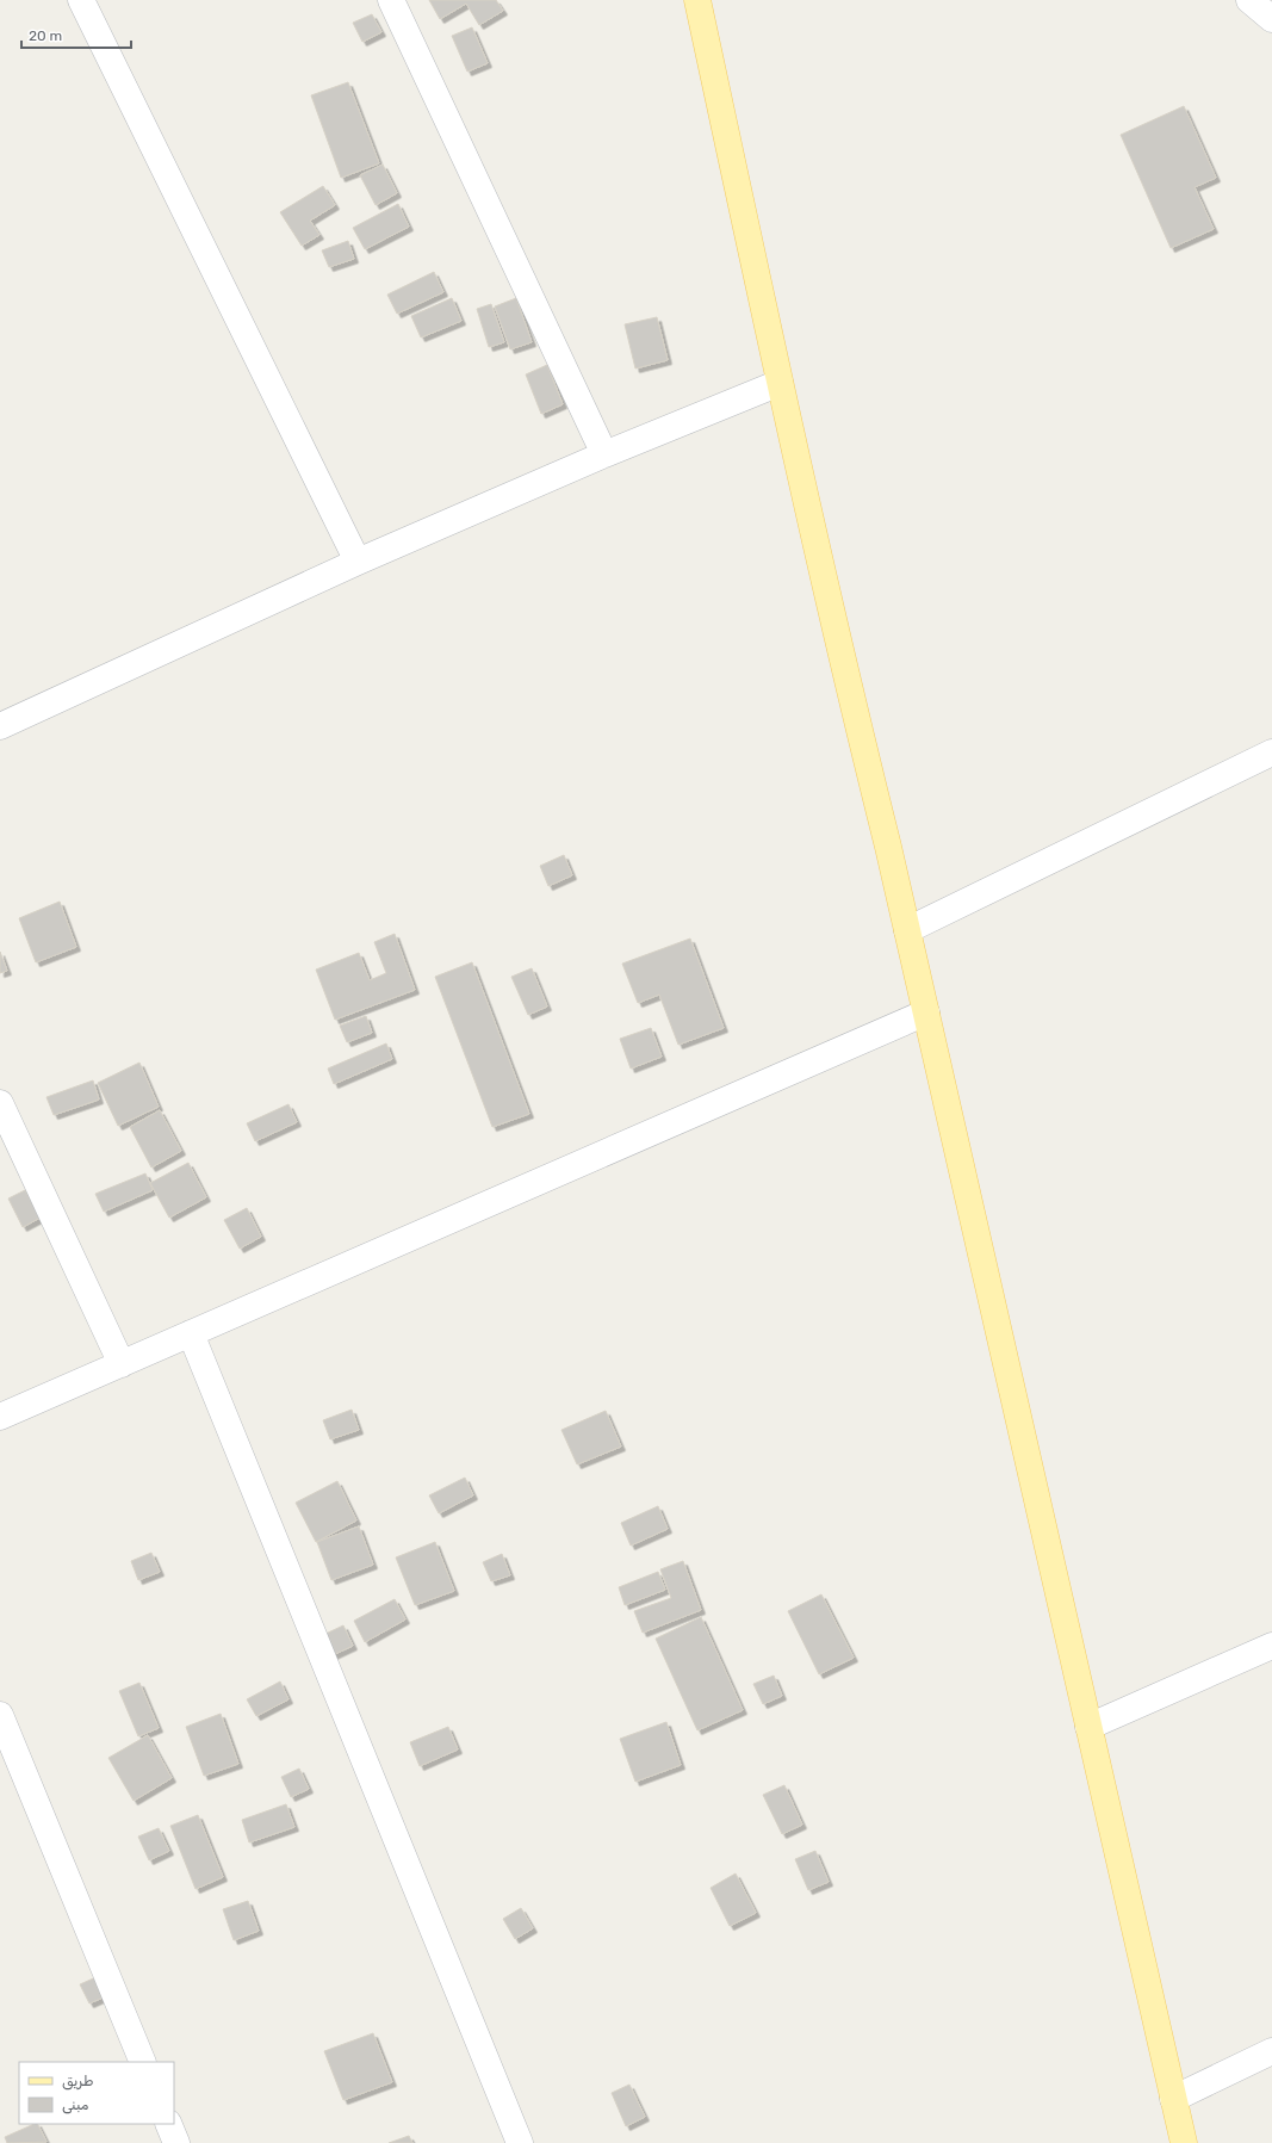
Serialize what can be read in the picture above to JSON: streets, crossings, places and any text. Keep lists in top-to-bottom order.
{
  "legend": ["طريق", "مبنى"],
  "scale_bar": "20 m"
}
